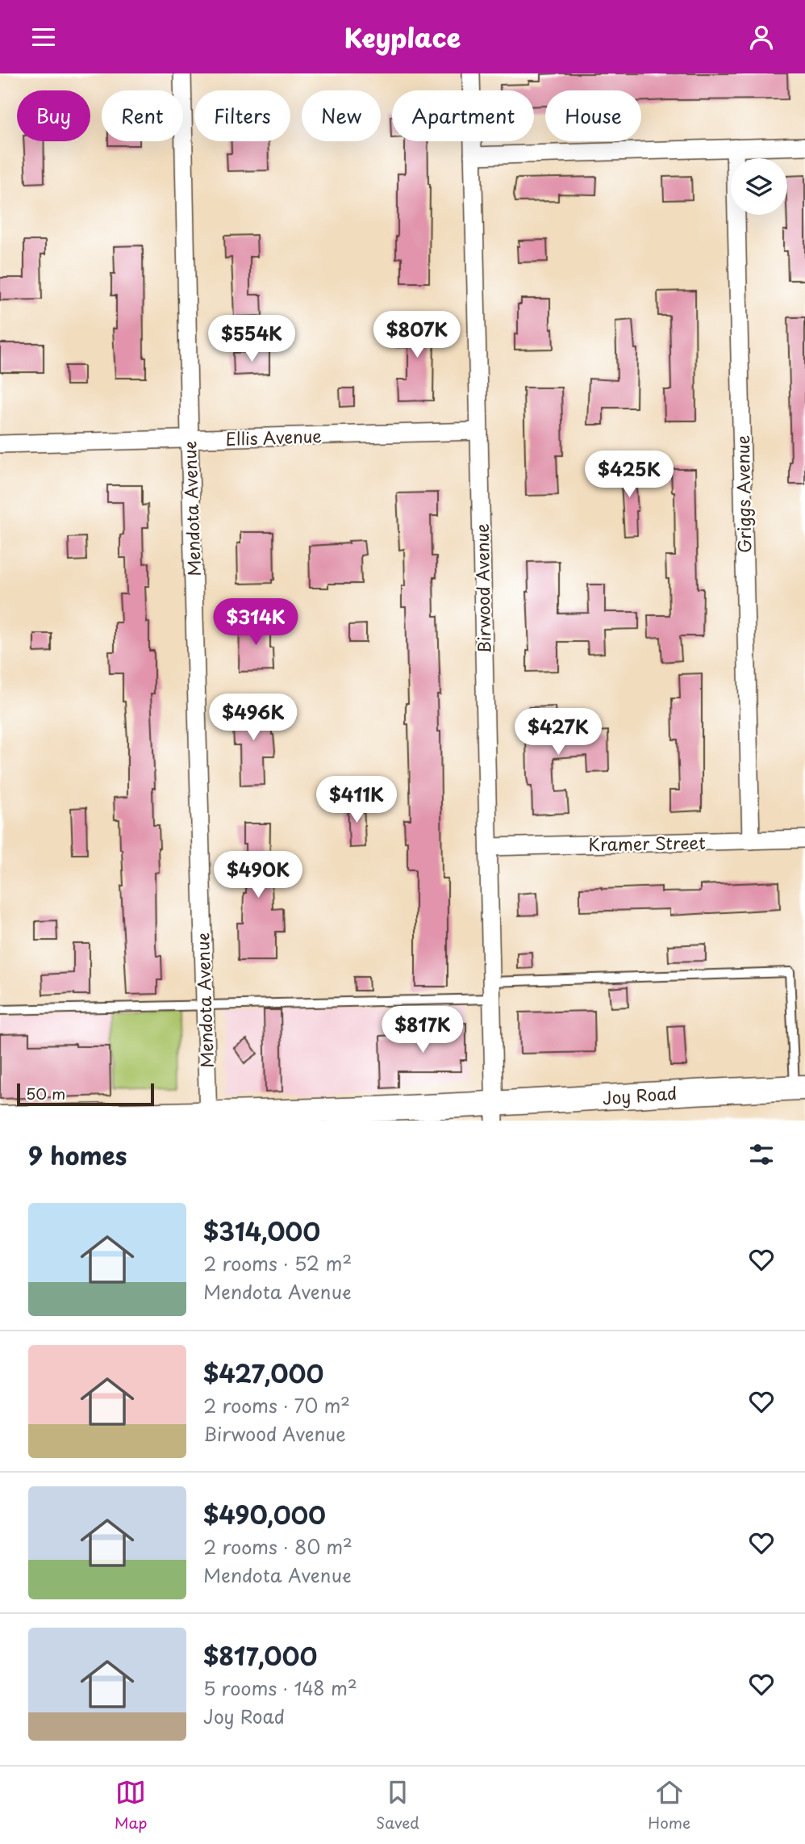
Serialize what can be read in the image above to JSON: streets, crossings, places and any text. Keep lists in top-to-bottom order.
{
  "streets": {
    "street": [
      "Ellis Avenue",
      "Griggs Avenue",
      "Mendota Avenue",
      "Birwood Avenue",
      "Kramer Street",
      "Joy Road"
    ]
  },
  "crossings": [
    ["Ellis Avenue", "Mendota Avenue"],
    ["Ellis Avenue", "Birwood Avenue"],
    ["Griggs Avenue", "Kramer Street"],
    ["Mendota Avenue", "Joy Road"],
    ["Birwood Avenue", "Kramer Street"],
    ["Birwood Avenue", "Joy Road"]
  ],
  "scale_bar": "50 m",
  "page": {
    "header": "Keyplace",
    "chip": [
      "Buy",
      "Rent",
      "Filters",
      "New",
      "Apartment",
      "House"
    ],
    "price": [
      "$807K",
      "$554K",
      "$425K",
      "$314K",
      "$496K",
      "$427K",
      "$411K",
      "$490K",
      "$817K"
    ],
    "scale": "50 m",
    "heading": "9 homes",
    "list": [
      {
        "name": "$314,000",
        "note": "2 rooms · 52 m² · Mendota Avenue"
      },
      {
        "name": "$427,000",
        "note": "2 rooms · 70 m² · Birwood Avenue"
      },
      {
        "name": "$490,000",
        "note": "2 rooms · 80 m² · Mendota Avenue"
      },
      {
        "name": "$817,000",
        "note": "5 rooms · 148 m² · Joy Road"
      }
    ],
    "tabs": ["Map", "Saved", "Home"]
  }
}
